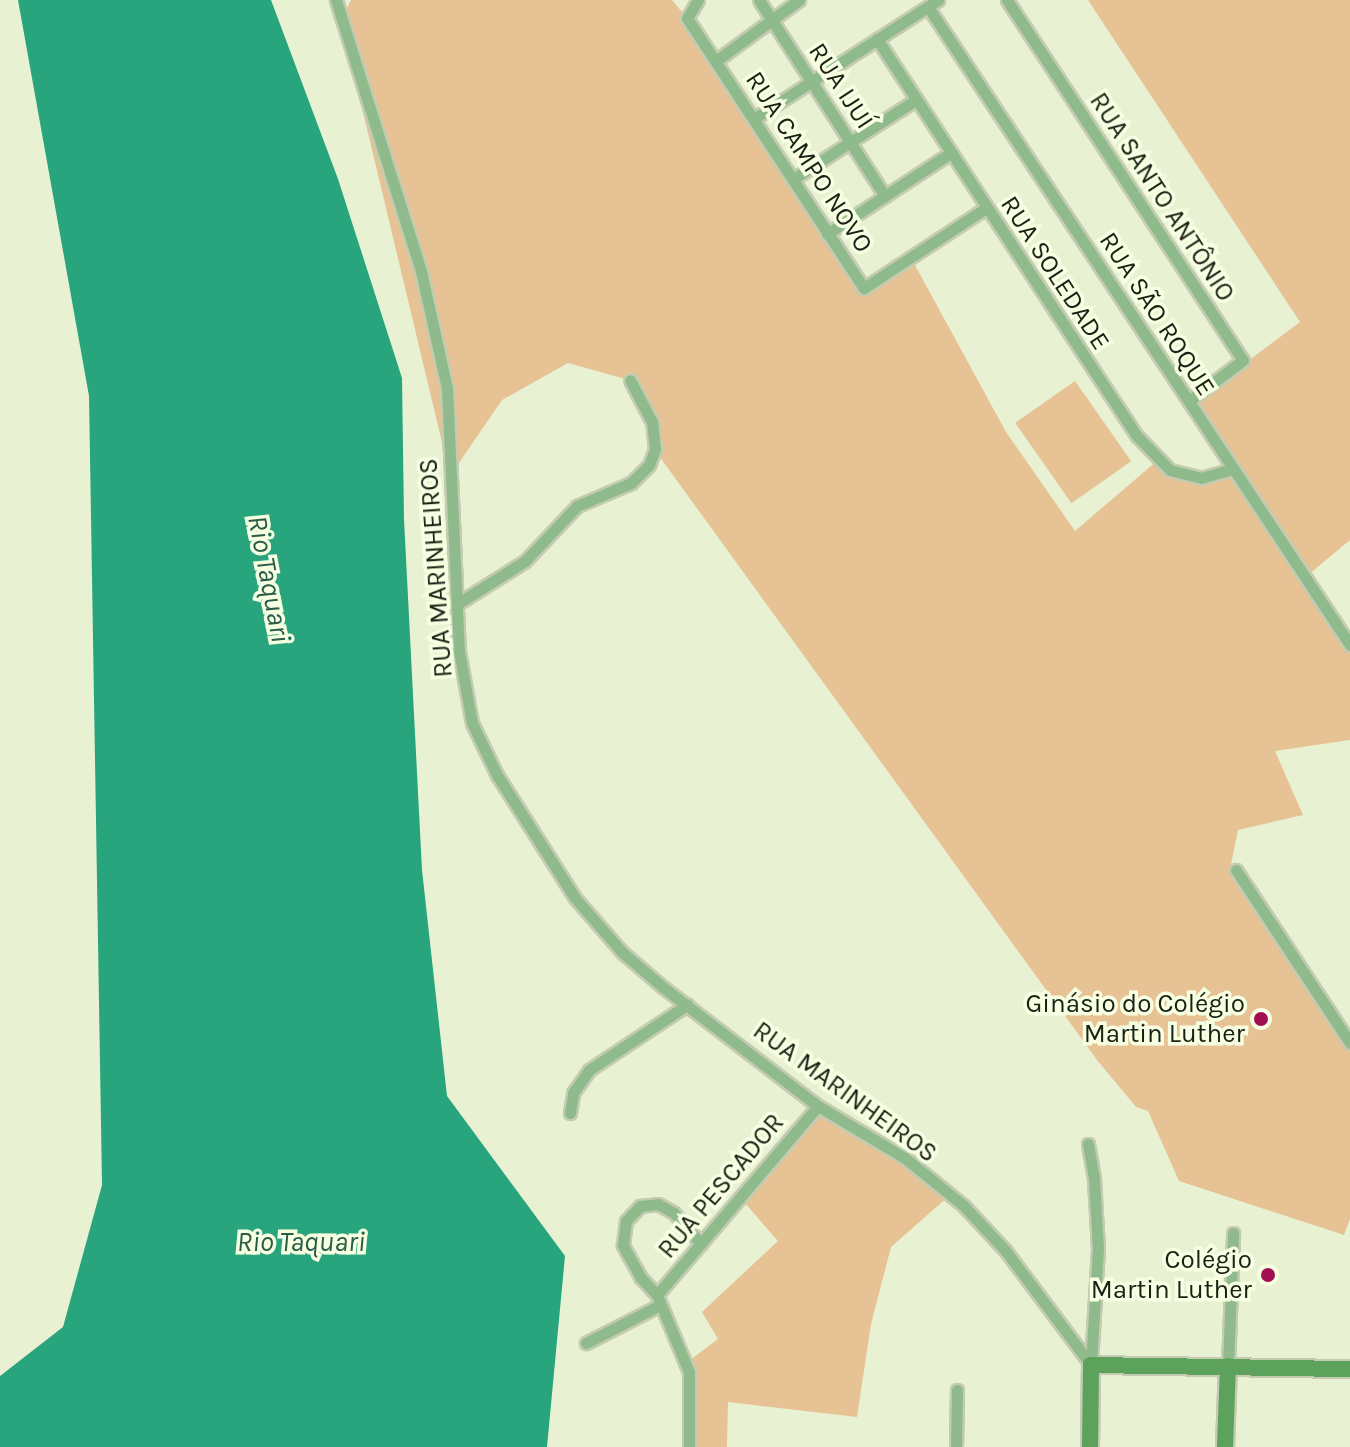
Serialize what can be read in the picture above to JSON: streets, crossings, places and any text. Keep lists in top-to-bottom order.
{
  "streets": {
    "street": [
      "RUA IJUÍ",
      "RUA CAMPO NOVO",
      "RUA SANTO ANTÔNIO",
      "RUA SOLEDADE",
      "RUA SÃO ROQUE",
      "RUA MARINHEIROS",
      "RUA PESCADOR"
    ]
  },
  "crossings": [
    ["RUA CAMPO NOVO", "RUA SOLEDADE"],
    ["RUA SANTO ANTÔNIO", "RUA SÃO ROQUE"],
    ["RUA SOLEDADE", "RUA SÃO ROQUE"],
    ["RUA MARINHEIROS", "RUA PESCADOR"]
  ],
  "water": ["Rio Taquari"],
  "places": ["Ginásio do Colégio Martin Luther", "Colégio Martin Luther"]
}
